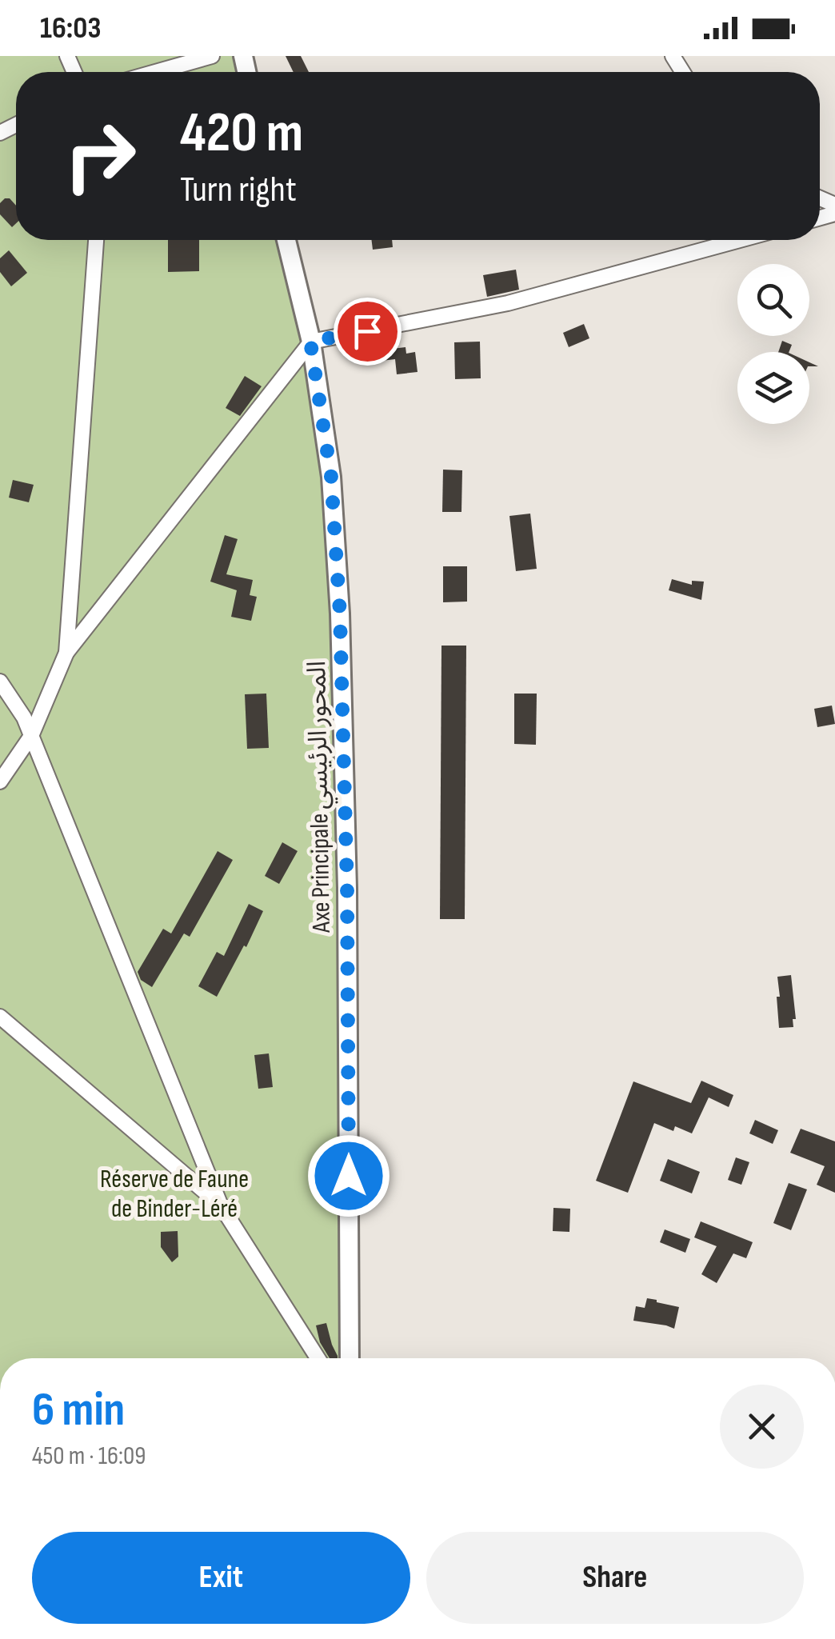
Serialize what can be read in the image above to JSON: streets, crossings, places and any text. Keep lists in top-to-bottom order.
{
  "streets": {
    "main road": ["Axe Principale المحور الرئيسي"]
  },
  "parks": ["Réserve de Faune de Binder-Léré"],
  "page": {
    "status": "16:03",
    "turn": ["420 m", "Turn right"],
    "heading": ["6 min", "450 m · 16:09"],
    "buttons": ["Exit", "Share"]
  }
}
